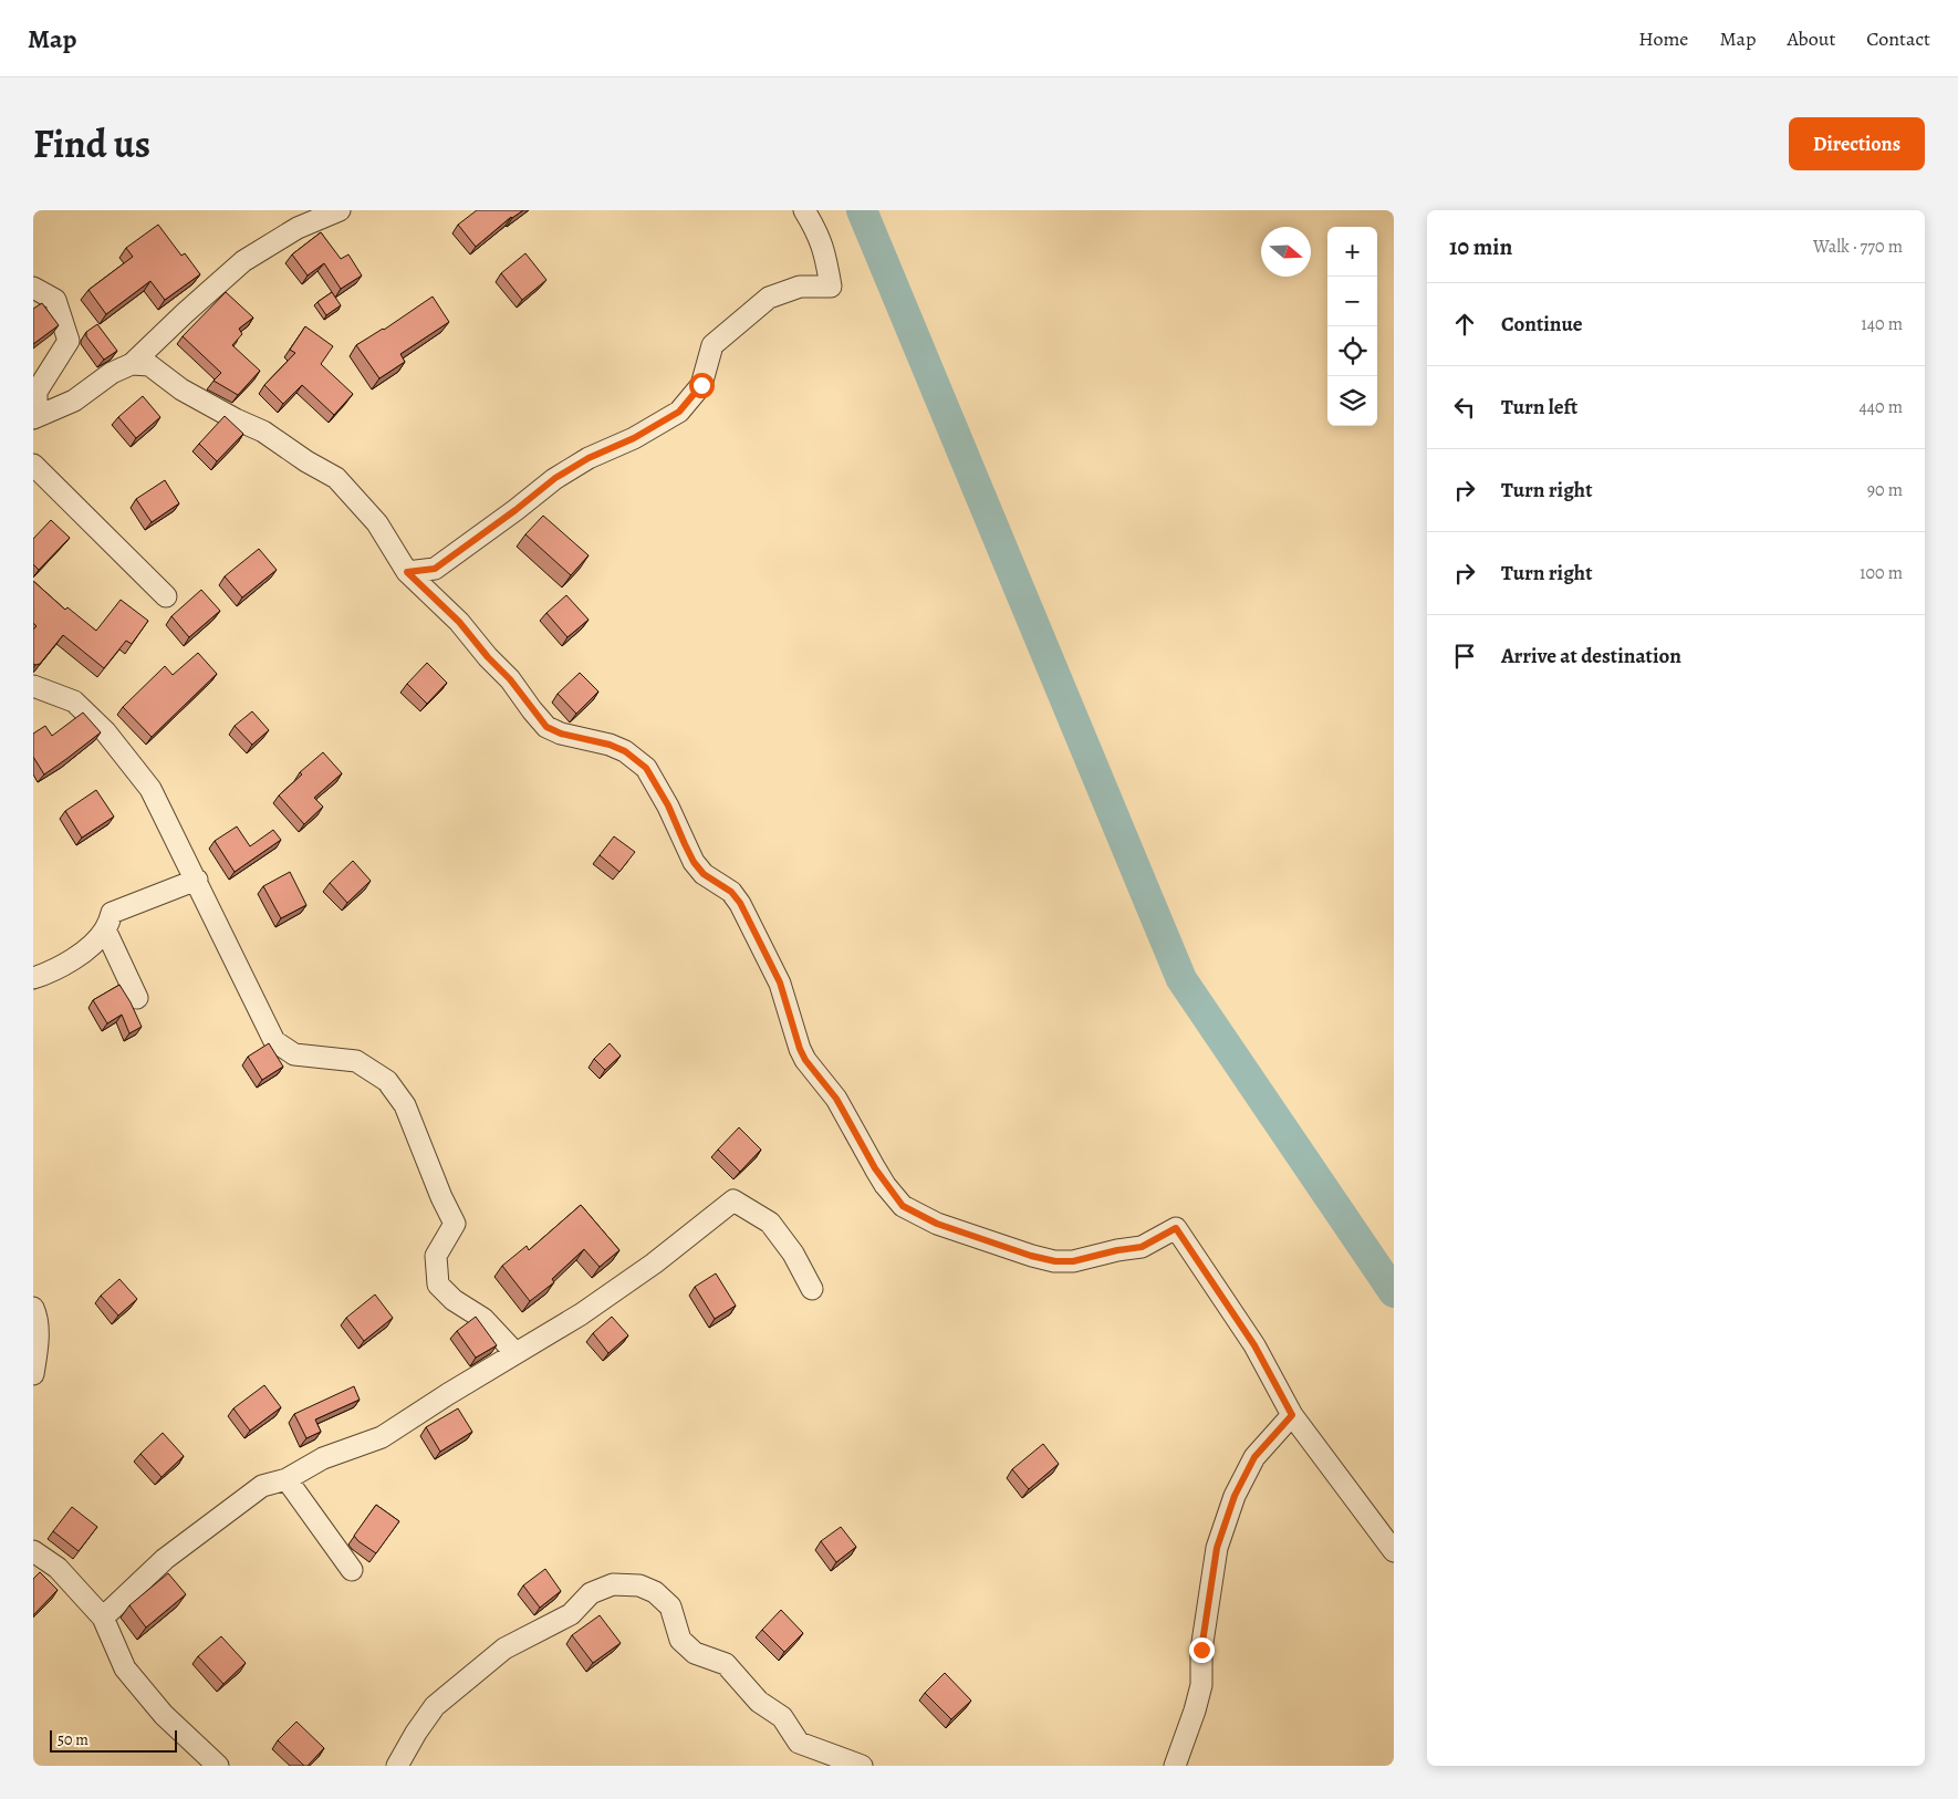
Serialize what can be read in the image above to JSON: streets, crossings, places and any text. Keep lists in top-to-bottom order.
{
  "scale_bar": "50 m",
  "north": "right",
  "page": {
    "header": "Map",
    "nav": [
      "Home",
      "Map",
      "About",
      "Contact"
    ],
    "title": "Find us",
    "buttons": "Directions",
    "heading": ["10 min", "Walk · 770 m"],
    "map_buttons": ["+", "−"],
    "list": [
      ["Continue", "140 m"],
      ["Turn left", "440 m"],
      ["Turn right", "90 m"],
      ["Turn right", "100 m"],
      "Arrive at destination"
    ],
    "scale": "50 m"
  }
}
